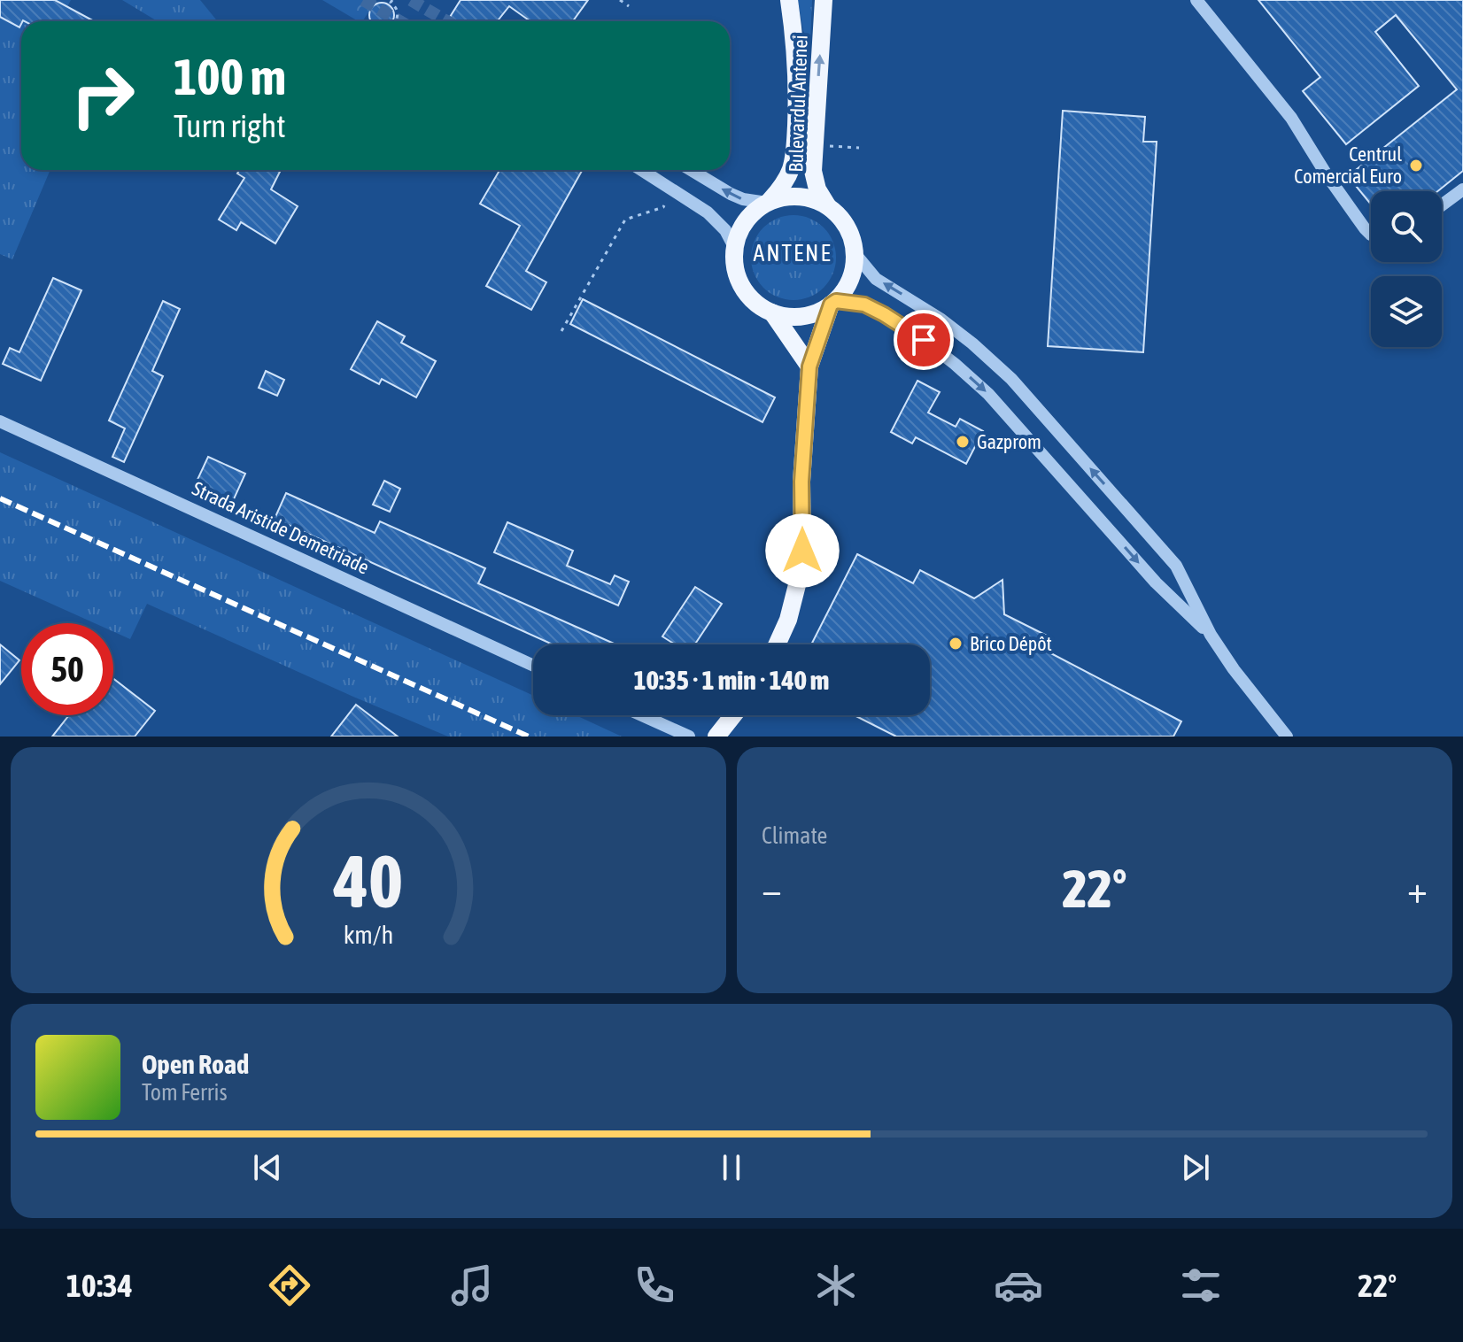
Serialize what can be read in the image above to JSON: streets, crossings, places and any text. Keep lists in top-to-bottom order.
{
  "streets": {
    "main road": ["Bulevardul Antenei"],
    "street": ["Strada Aristide Demetriade"]
  },
  "districts": ["ANTENE"],
  "places": ["Centrul Comercial Euro", "Gazprom", "Brico Dépôt"],
  "page": {
    "turn": ["100 m", "Turn right"],
    "limit": "50",
    "trip": "10:35 · 1 min · 140 m",
    "tile": "Climate",
    "heat": ["−", "22°", "+"],
    "song": ["Open Road", "Tom Ferris"],
    "tabs": ["10:34", "22°"],
    "gauge": ["40", "km/h"]
  }
}
